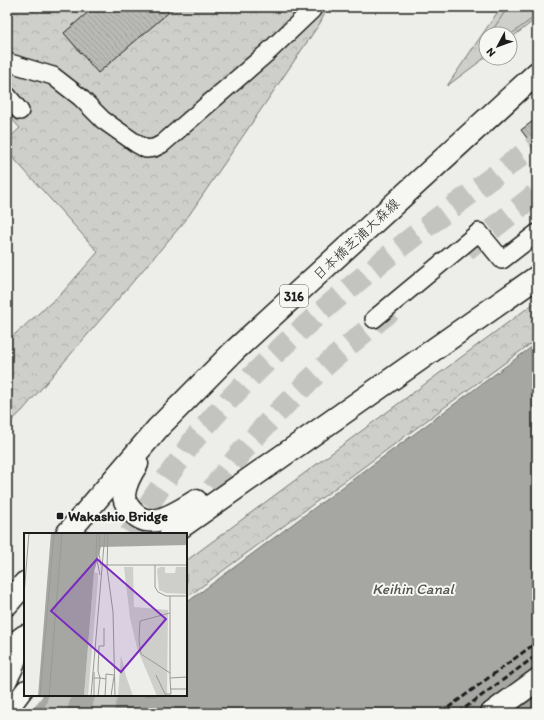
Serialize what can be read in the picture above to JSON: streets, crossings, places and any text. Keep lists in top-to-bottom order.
{
  "streets": {
    "main road": ["日本橋芝浦大森線", "316"]
  },
  "water": ["Keihin Canal"],
  "places": {
    "transit": ["Wakashio Bridge"]
  },
  "north": "bottom left"
}
